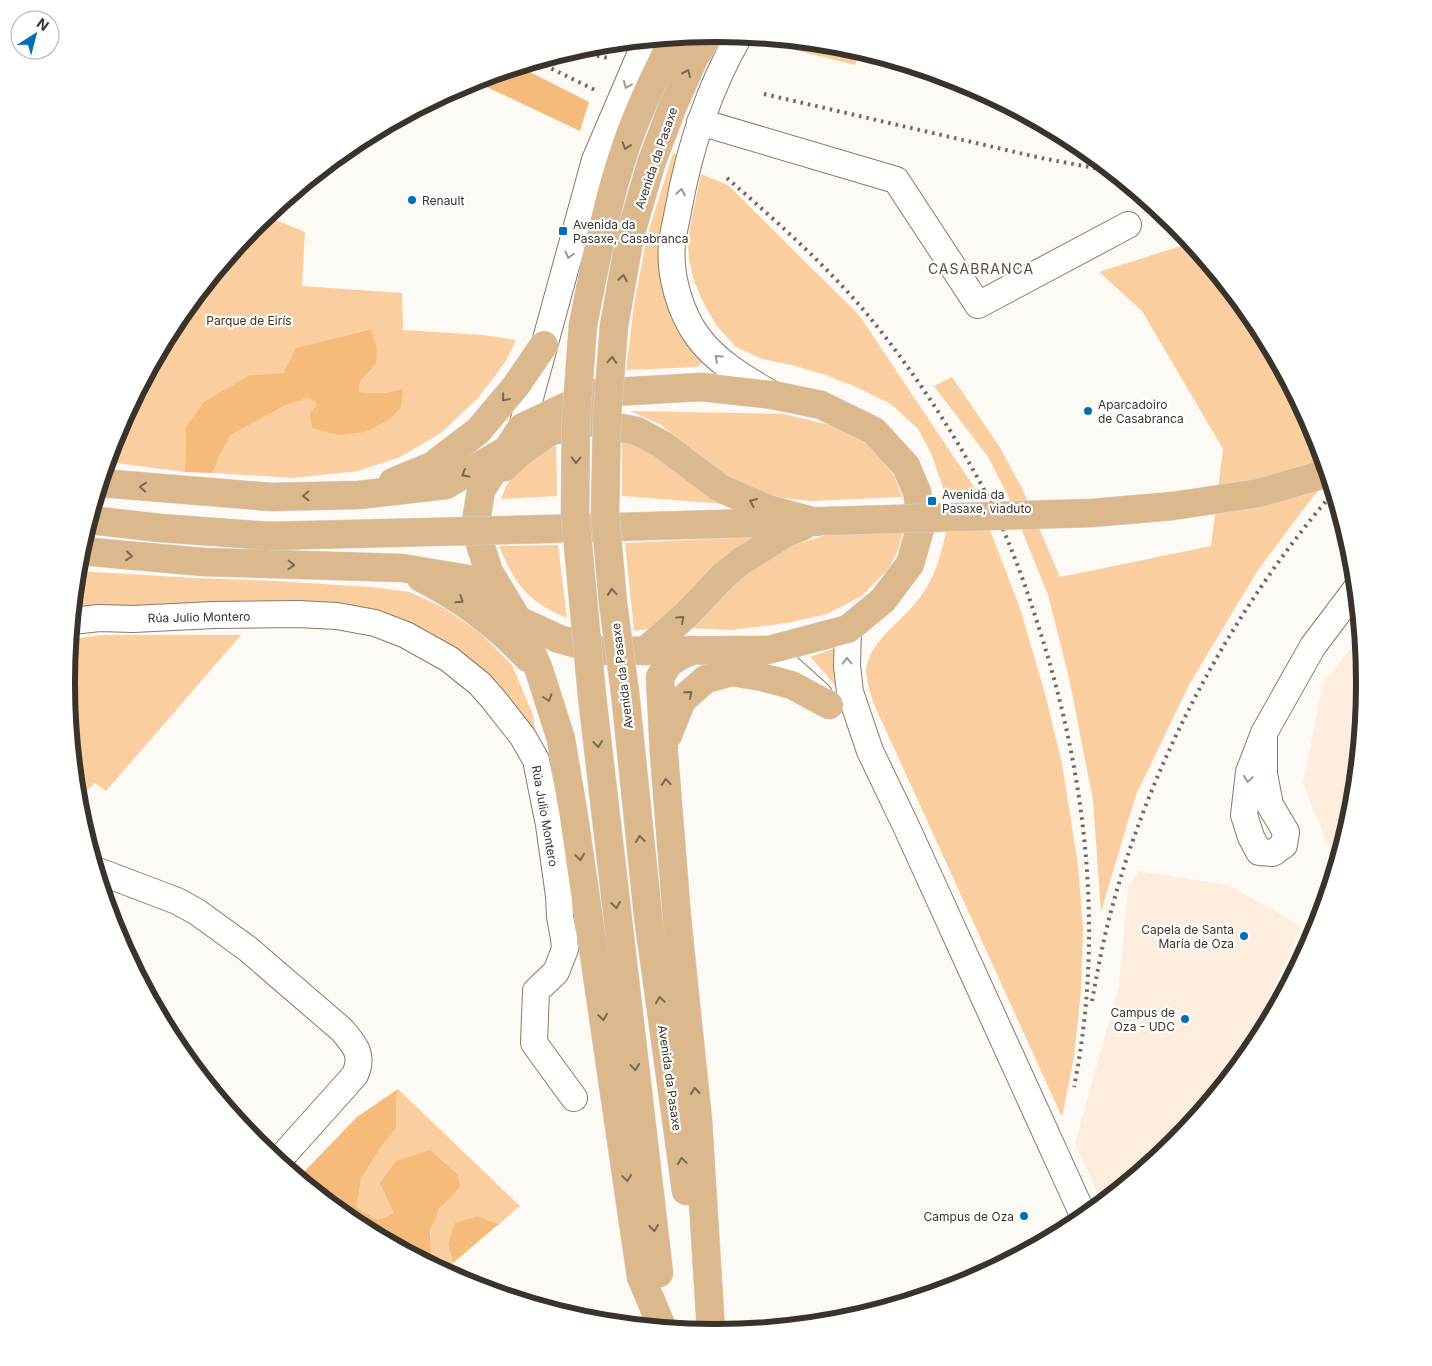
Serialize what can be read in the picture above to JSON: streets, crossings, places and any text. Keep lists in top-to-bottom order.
{
  "streets": {
    "main road": ["Avenida da Pasaxe"],
    "street": ["Rúa Julio Montero"]
  },
  "districts": ["CASABRANCA"],
  "parks": ["Parque de Eirís"],
  "places": {
    "other": [
      "Renault",
      "Aparcadoiro de Casabranca",
      "Capela de Santa María de Oza",
      "Campus de Oza - UDC",
      "Campus de Oza"
    ],
    "transit": ["Avenida da Pasaxe, Casabranca", "Avenida da Pasaxe, viaduto"]
  },
  "north": "top right"
}
